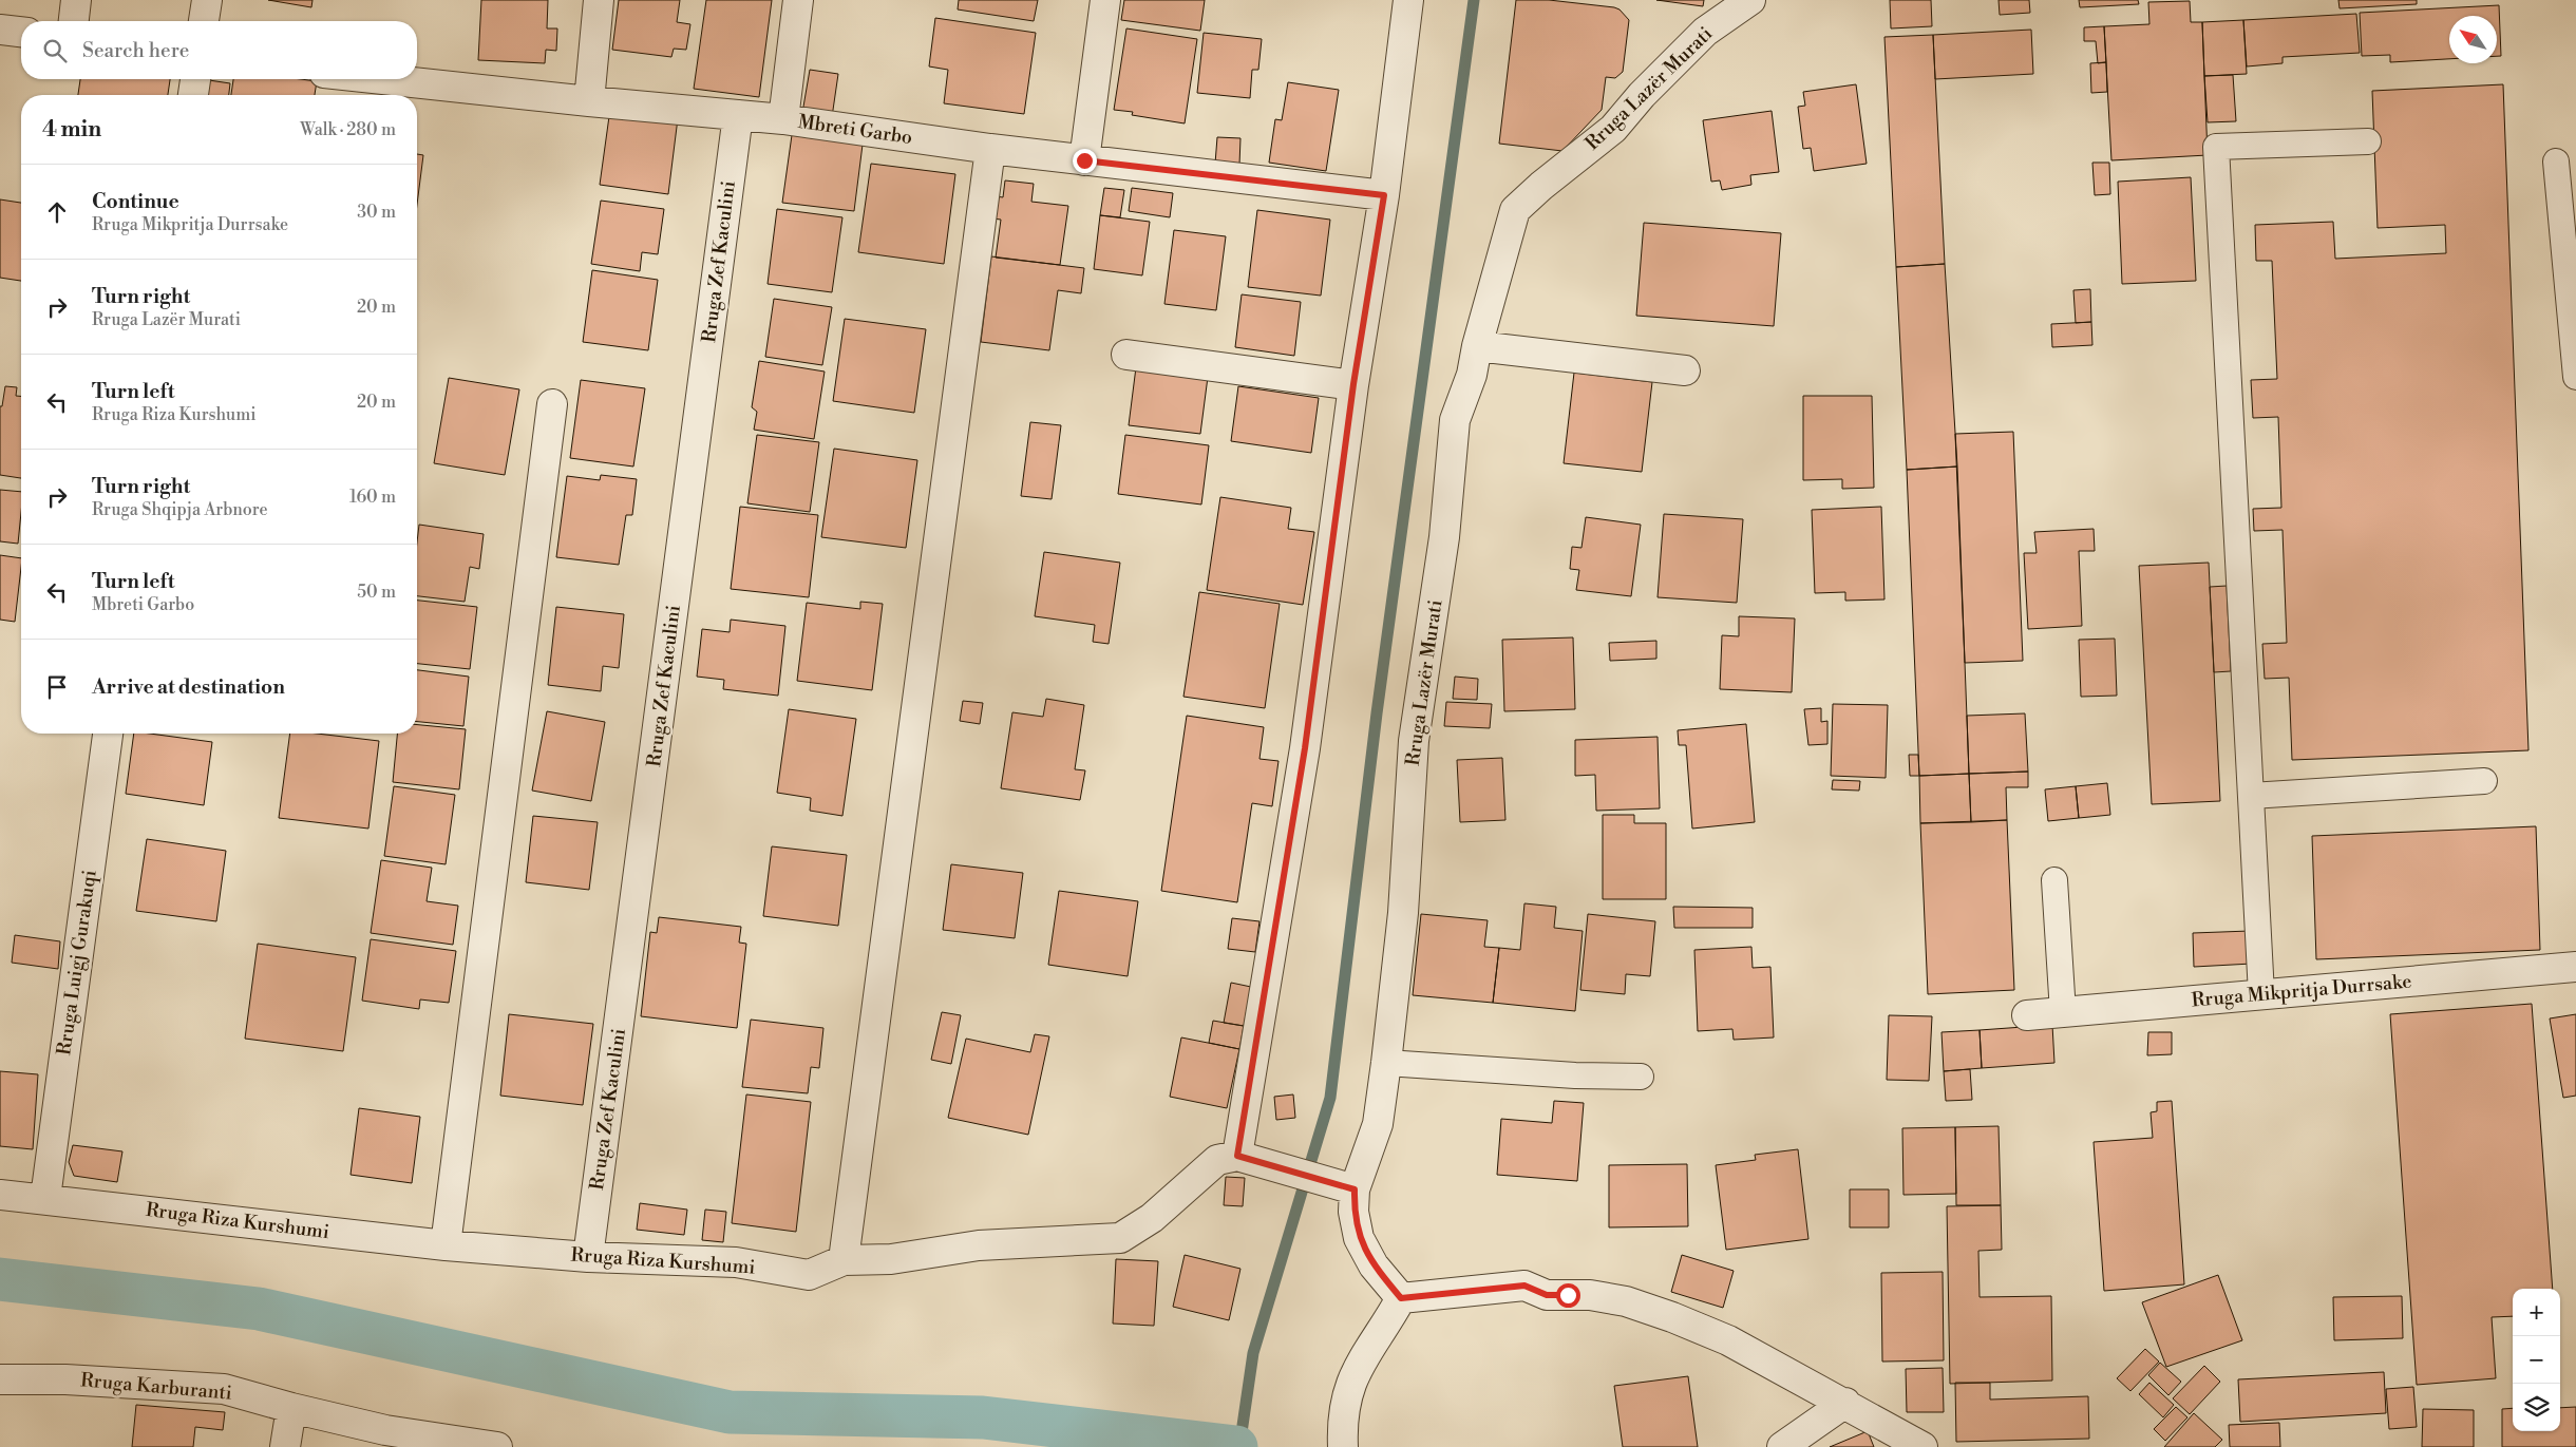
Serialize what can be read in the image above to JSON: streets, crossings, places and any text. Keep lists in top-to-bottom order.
{
  "streets": {
    "street": [
      "Rruga Lazër Murati",
      "Mbreti Garbo",
      "Rruga Zef Kaculini",
      "Rruga Luigj Gurakuqi",
      "Rruga Mikpritja Durrsake",
      "Rruga Riza Kurshumi",
      "Rruga Karburanti"
    ]
  },
  "crossings": [
    ["Mbreti Garbo", "Rruga Zef Kaculini"],
    ["Rruga Zef Kaculini", "Rruga Riza Kurshumi"],
    ["Rruga Luigj Gurakuqi", "Rruga Riza Kurshumi"]
  ],
  "north": "top left",
  "page": {
    "search": "Search here",
    "heading": ["4 min", "Walk · 280 m"],
    "list": [
      ["Continue", "Rruga Mikpritja Durrsake", "30 m"],
      ["Turn right", "Rruga Lazër Murati", "20 m"],
      ["Turn left", "Rruga Riza Kurshumi", "20 m"],
      ["Turn right", "Rruga Shqipja Arbnore", "160 m"],
      ["Turn left", "Mbreti Garbo", "50 m"],
      "Arrive at destination"
    ],
    "map_buttons": ["+", "−"]
  }
}
